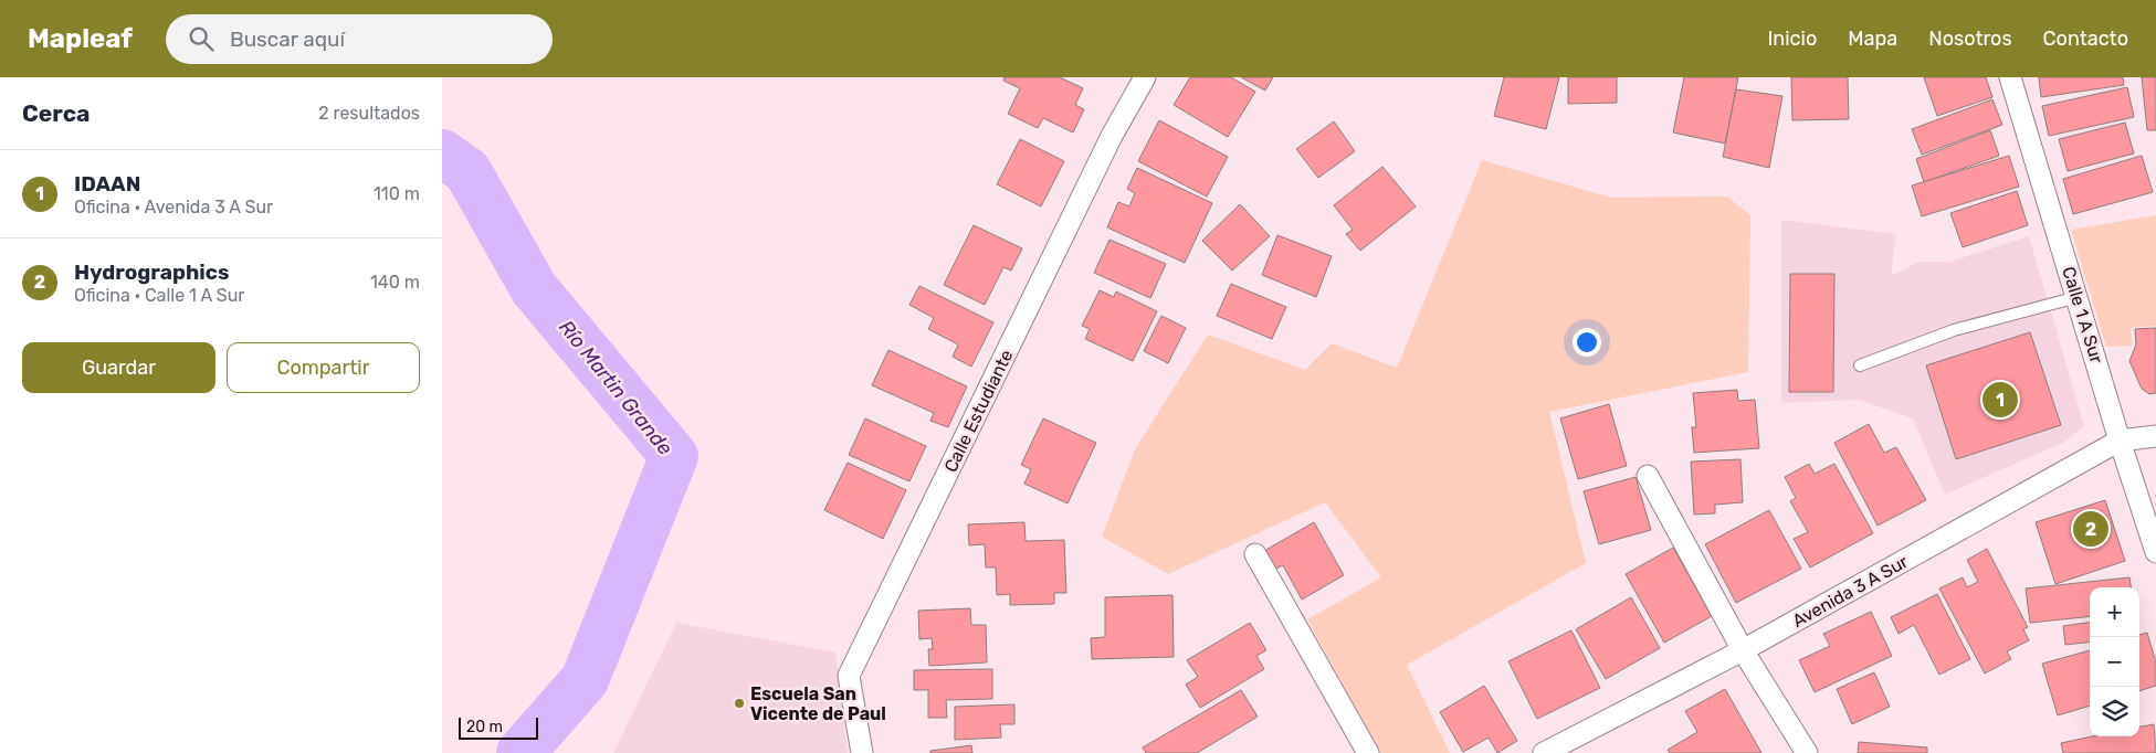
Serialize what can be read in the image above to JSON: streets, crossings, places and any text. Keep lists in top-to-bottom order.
{
  "streets": {
    "street": ["Calle 1 A Sur", "Calle Estudiante", "Avenida 3 A Sur"]
  },
  "crossings": [
    ["Calle 1 A Sur", "Avenida 3 A Sur"]
  ],
  "water": ["Río Martin Grande"],
  "places": ["Escuela San Vicente de Paul"],
  "scale_bar": "20 m",
  "page": {
    "header": "Mapleaf",
    "search": "Buscar aquí",
    "nav": [
      "Inicio",
      "Mapa",
      "Nosotros",
      "Contacto"
    ],
    "heading": ["Cerca", "2 resultados"],
    "list": [
      {
        "mark": "1",
        "name": "IDAAN",
        "note": "Oficina · Avenida 3 A Sur",
        "value": "110 m"
      },
      {
        "mark": "2",
        "name": "Hydrographics",
        "note": "Oficina · Calle 1 A Sur",
        "value": "140 m"
      }
    ],
    "buttons": ["Guardar", "Compartir"],
    "pins": ["1", "2"],
    "map_buttons": ["+", "−"],
    "scale": "20 m"
  }
}
